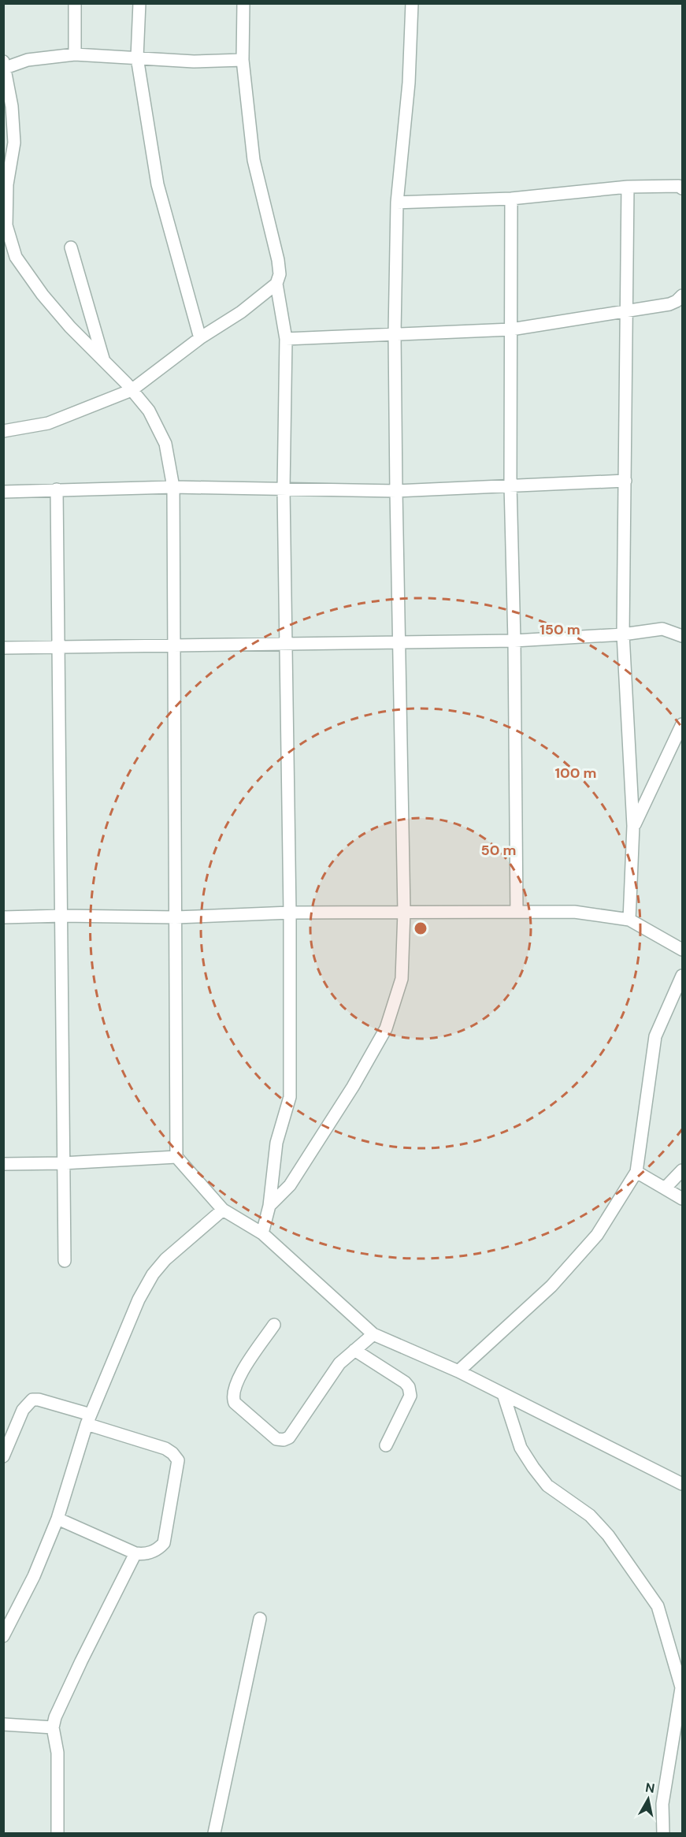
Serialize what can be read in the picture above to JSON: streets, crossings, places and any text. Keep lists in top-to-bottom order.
{
  "north": "top",
  "rings": ["150 m", "100 m", "50 m"]
}
